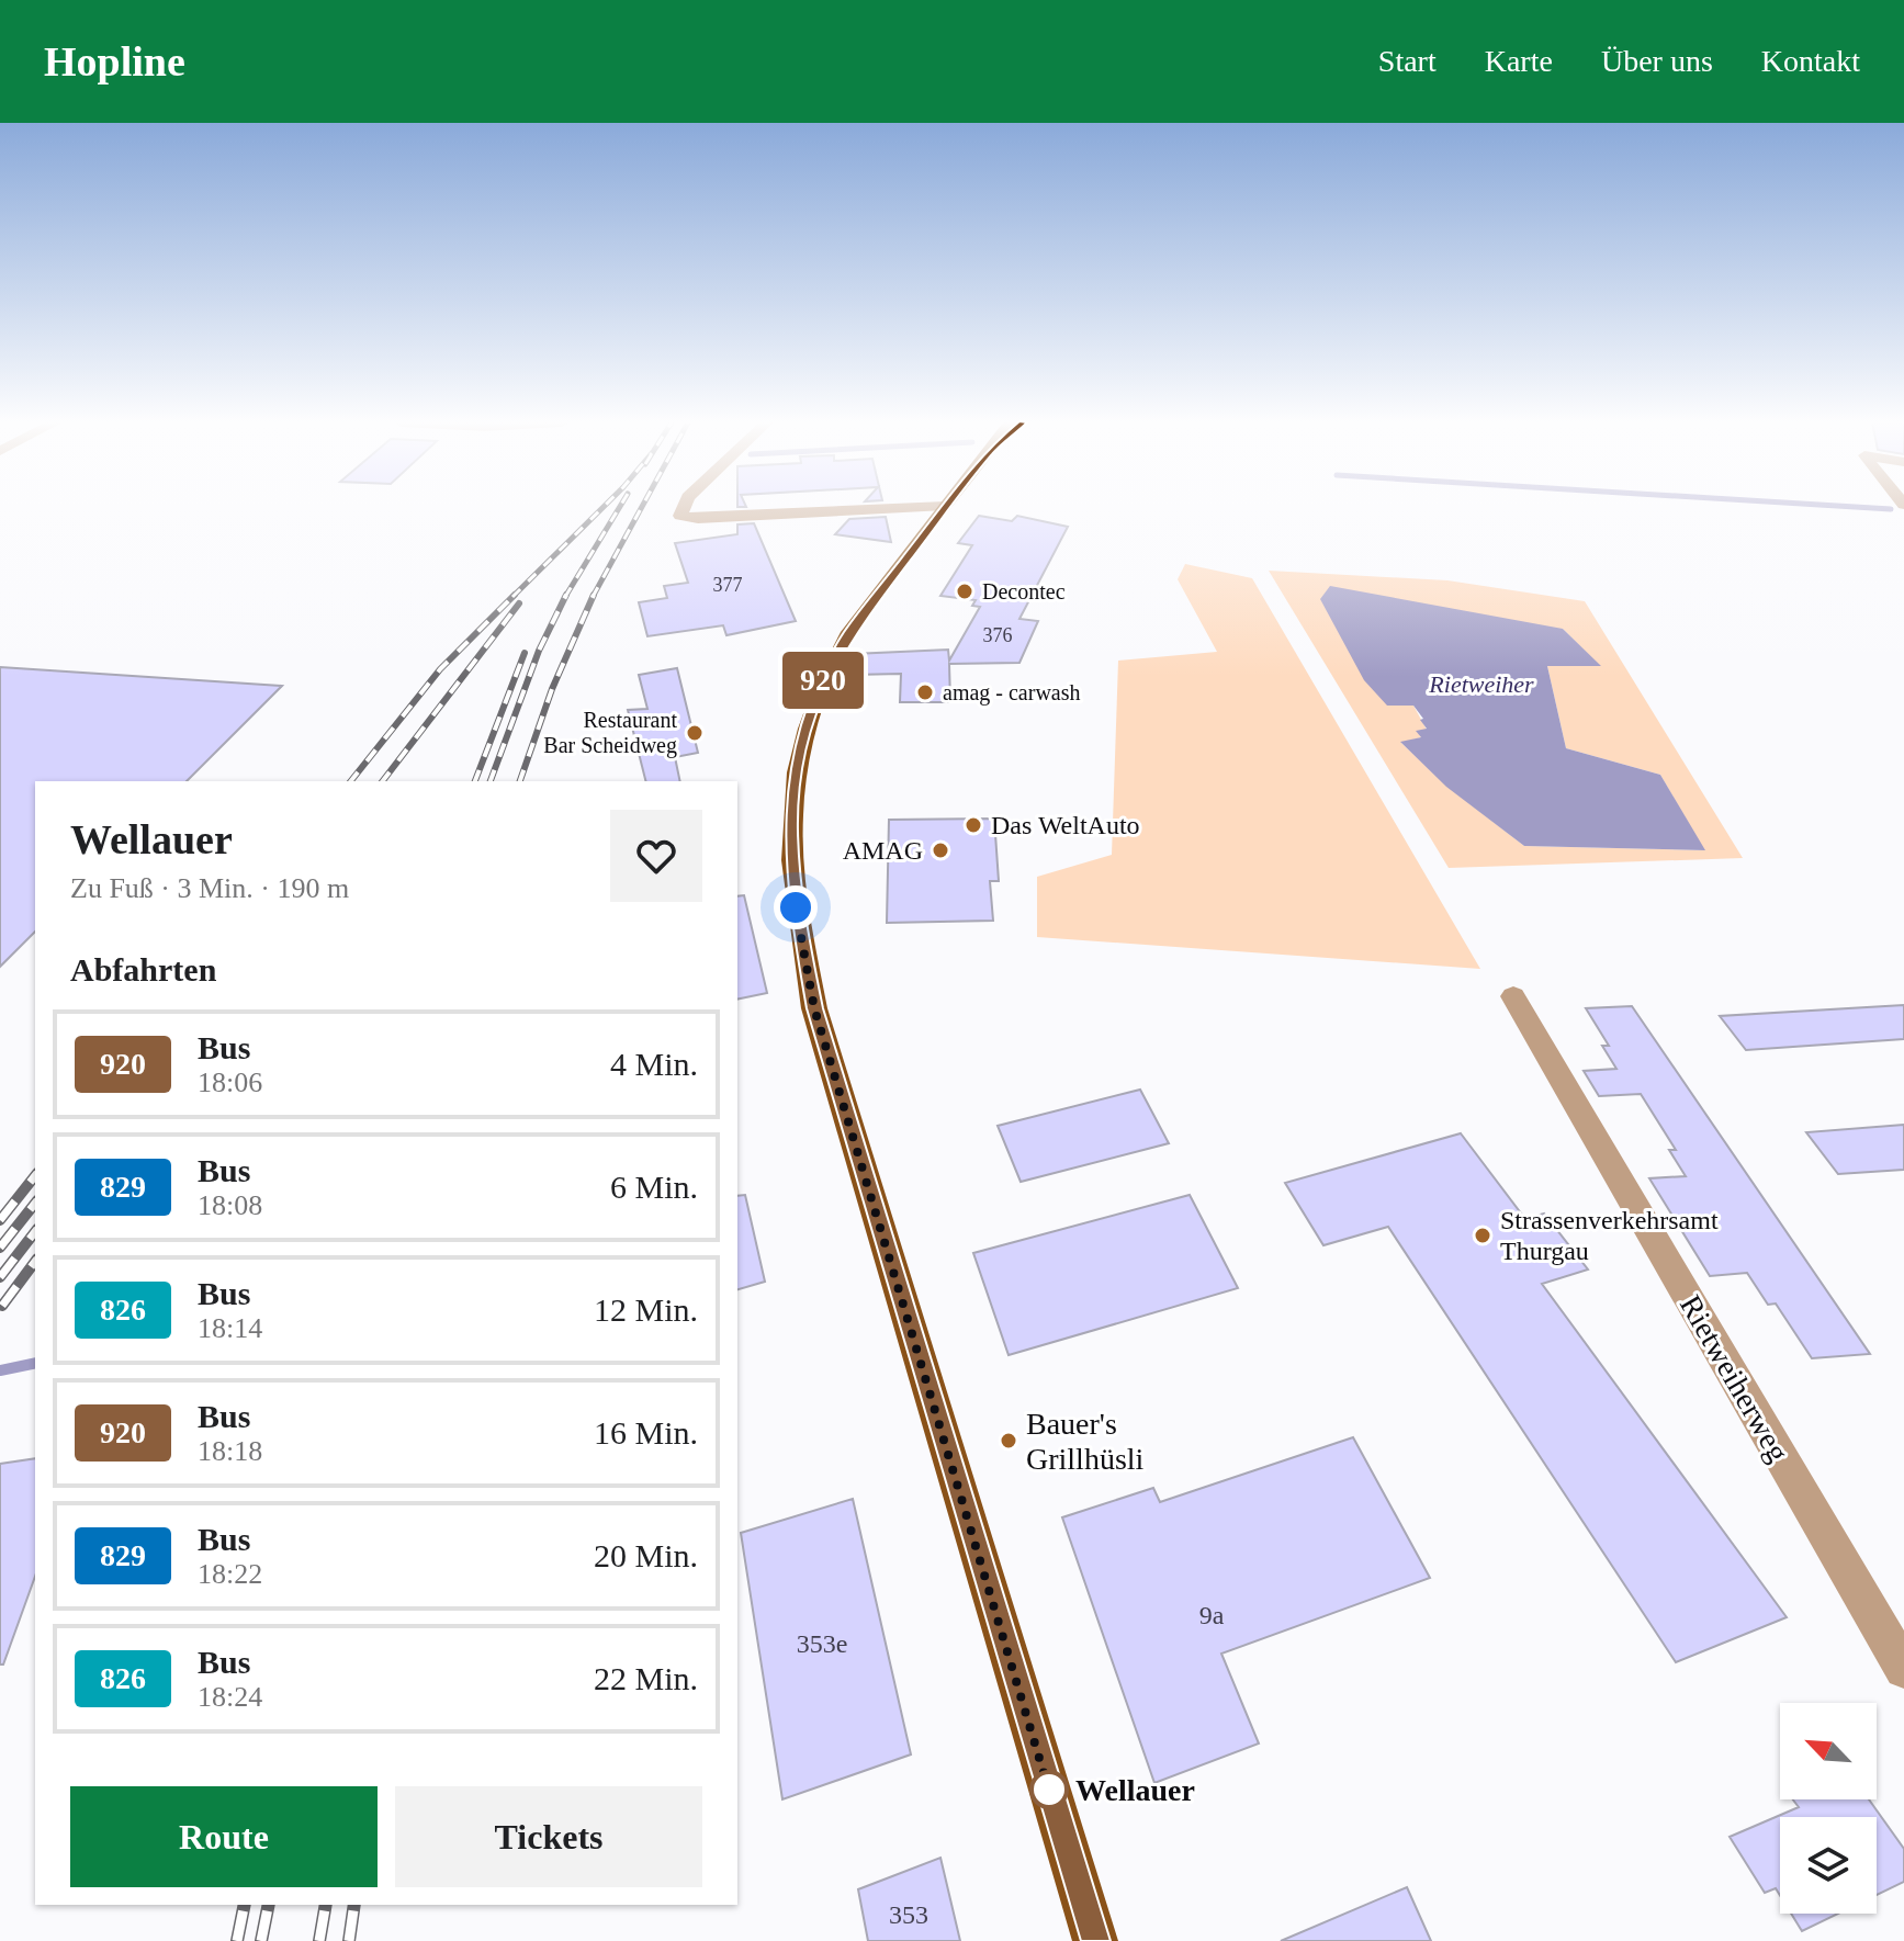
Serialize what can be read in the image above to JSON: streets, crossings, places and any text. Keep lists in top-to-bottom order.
{
  "streets": {
    "street": ["Rietweiherweg"]
  },
  "water": ["Rietweiher"],
  "places": [
    "Decontec",
    "amag - carwash",
    "Restaurant Bar Scheidweg",
    "Das WeltAuto",
    "AMAG",
    "Strassenverkehrsamt Thurgau",
    "Bauer's Grillhüsli",
    "Wellauer"
  ],
  "lines": ["bus line 920"],
  "house_numbers": [
    "377",
    "376",
    "9a",
    "353e",
    "353"
  ],
  "north": "top left",
  "page": {
    "header": "Hopline",
    "nav": [
      "Start",
      "Karte",
      "Über uns",
      "Kontakt"
    ],
    "on_map": "920",
    "heading": [
      ["Wellauer", "Zu Fuß · 3 Min. · 190 m"],
      "Abfahrten"
    ],
    "list": [
      {
        "mark": "920",
        "name": "Bus",
        "note": "18:06",
        "value": "4 Min."
      },
      {
        "mark": "829",
        "name": "Bus",
        "note": "18:08",
        "value": "6 Min."
      },
      {
        "mark": "826",
        "name": "Bus",
        "note": "18:14",
        "value": "12 Min."
      },
      {
        "mark": "920",
        "name": "Bus",
        "note": "18:18",
        "value": "16 Min."
      },
      {
        "mark": "829",
        "name": "Bus",
        "note": "18:22",
        "value": "20 Min."
      },
      {
        "mark": "826",
        "name": "Bus",
        "note": "18:24",
        "value": "22 Min."
      }
    ],
    "buttons": ["Route", "Tickets"]
  }
}
